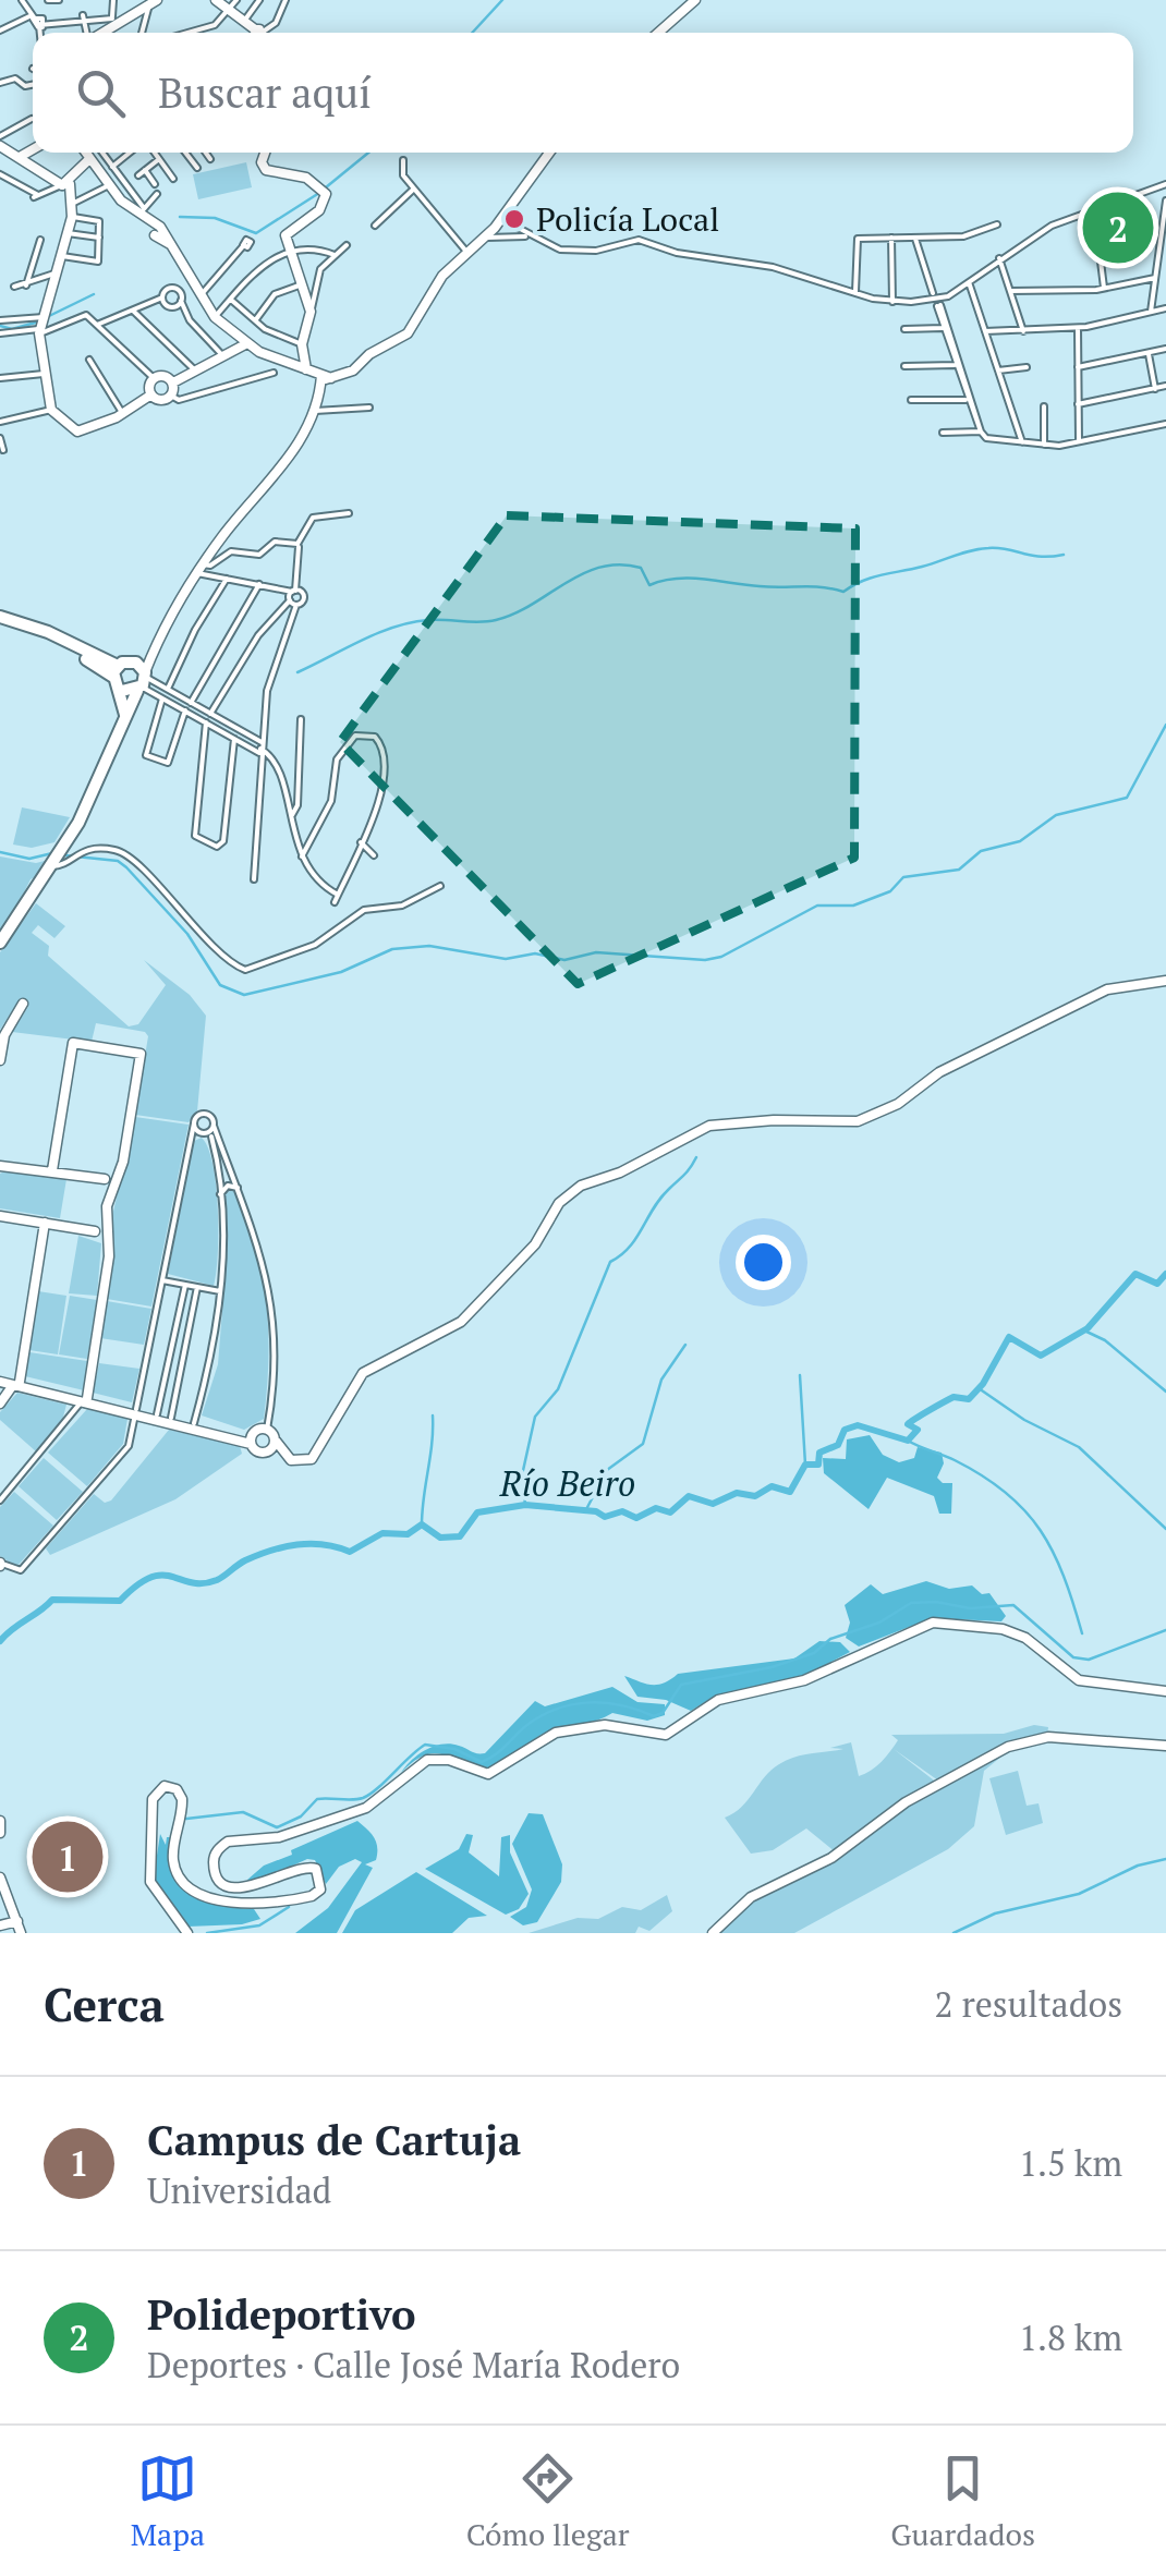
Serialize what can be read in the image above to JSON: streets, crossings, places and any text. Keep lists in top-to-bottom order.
{
  "water": ["Río Beiro"],
  "places": ["Policía Local"],
  "page": {
    "search": "Buscar aquí",
    "pins": ["2", "1"],
    "heading": ["Cerca", "2 resultados"],
    "list": [
      {
        "mark": "1",
        "name": "Campus de Cartuja",
        "note": "Universidad",
        "value": "1.5 km"
      },
      {
        "mark": "2",
        "name": "Polideportivo",
        "note": "Deportes · Calle José María Rodero",
        "value": "1.8 km"
      }
    ],
    "nav": ["Mapa", "Cómo llegar", "Guardados"]
  }
}
